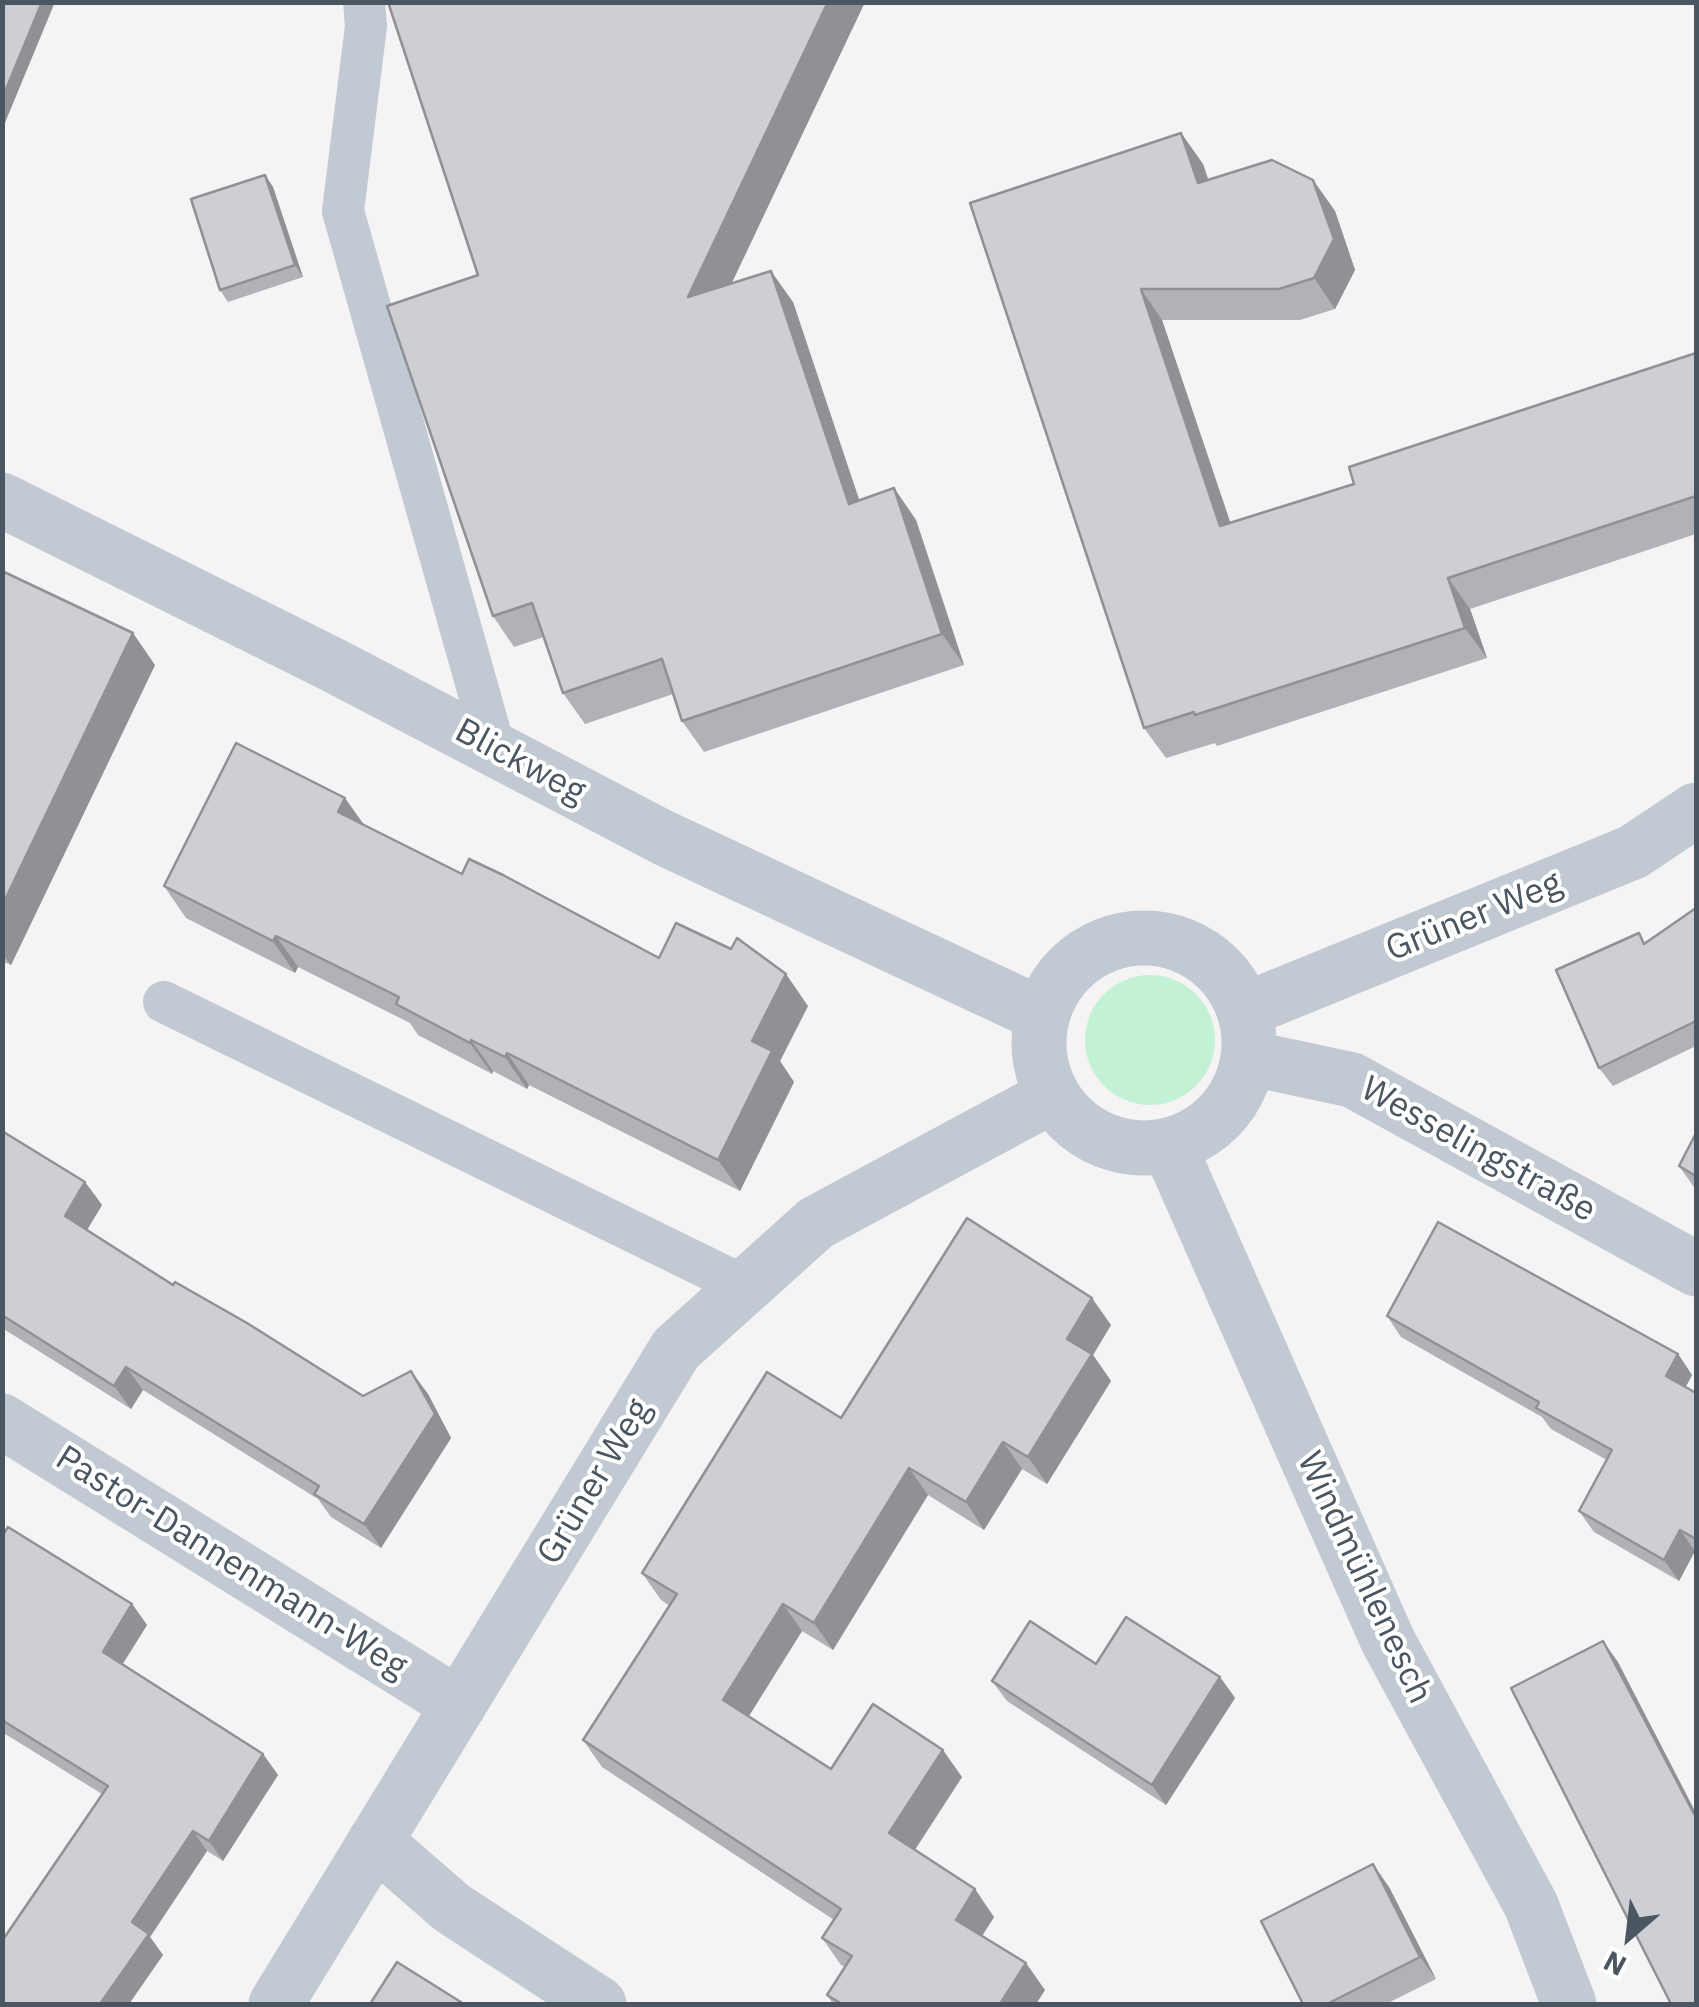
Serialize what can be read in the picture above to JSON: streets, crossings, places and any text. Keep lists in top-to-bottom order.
{
  "streets": {
    "street": [
      "Blickweg",
      "Grüner Weg",
      "Wesselingstraße",
      "Pastor-Dannenmann-Weg",
      "Windmühlenesch"
    ]
  },
  "crossings": [
    ["Blickweg", "Grüner Weg"],
    ["Blickweg", "Wesselingstraße"],
    ["Blickweg", "Windmühlenesch"],
    ["Grüner Weg", "Wesselingstraße"],
    ["Grüner Weg", "Pastor-Dannenmann-Weg"],
    ["Grüner Weg", "Windmühlenesch"],
    ["Wesselingstraße", "Windmühlenesch"]
  ],
  "north": "bottom left"
}
